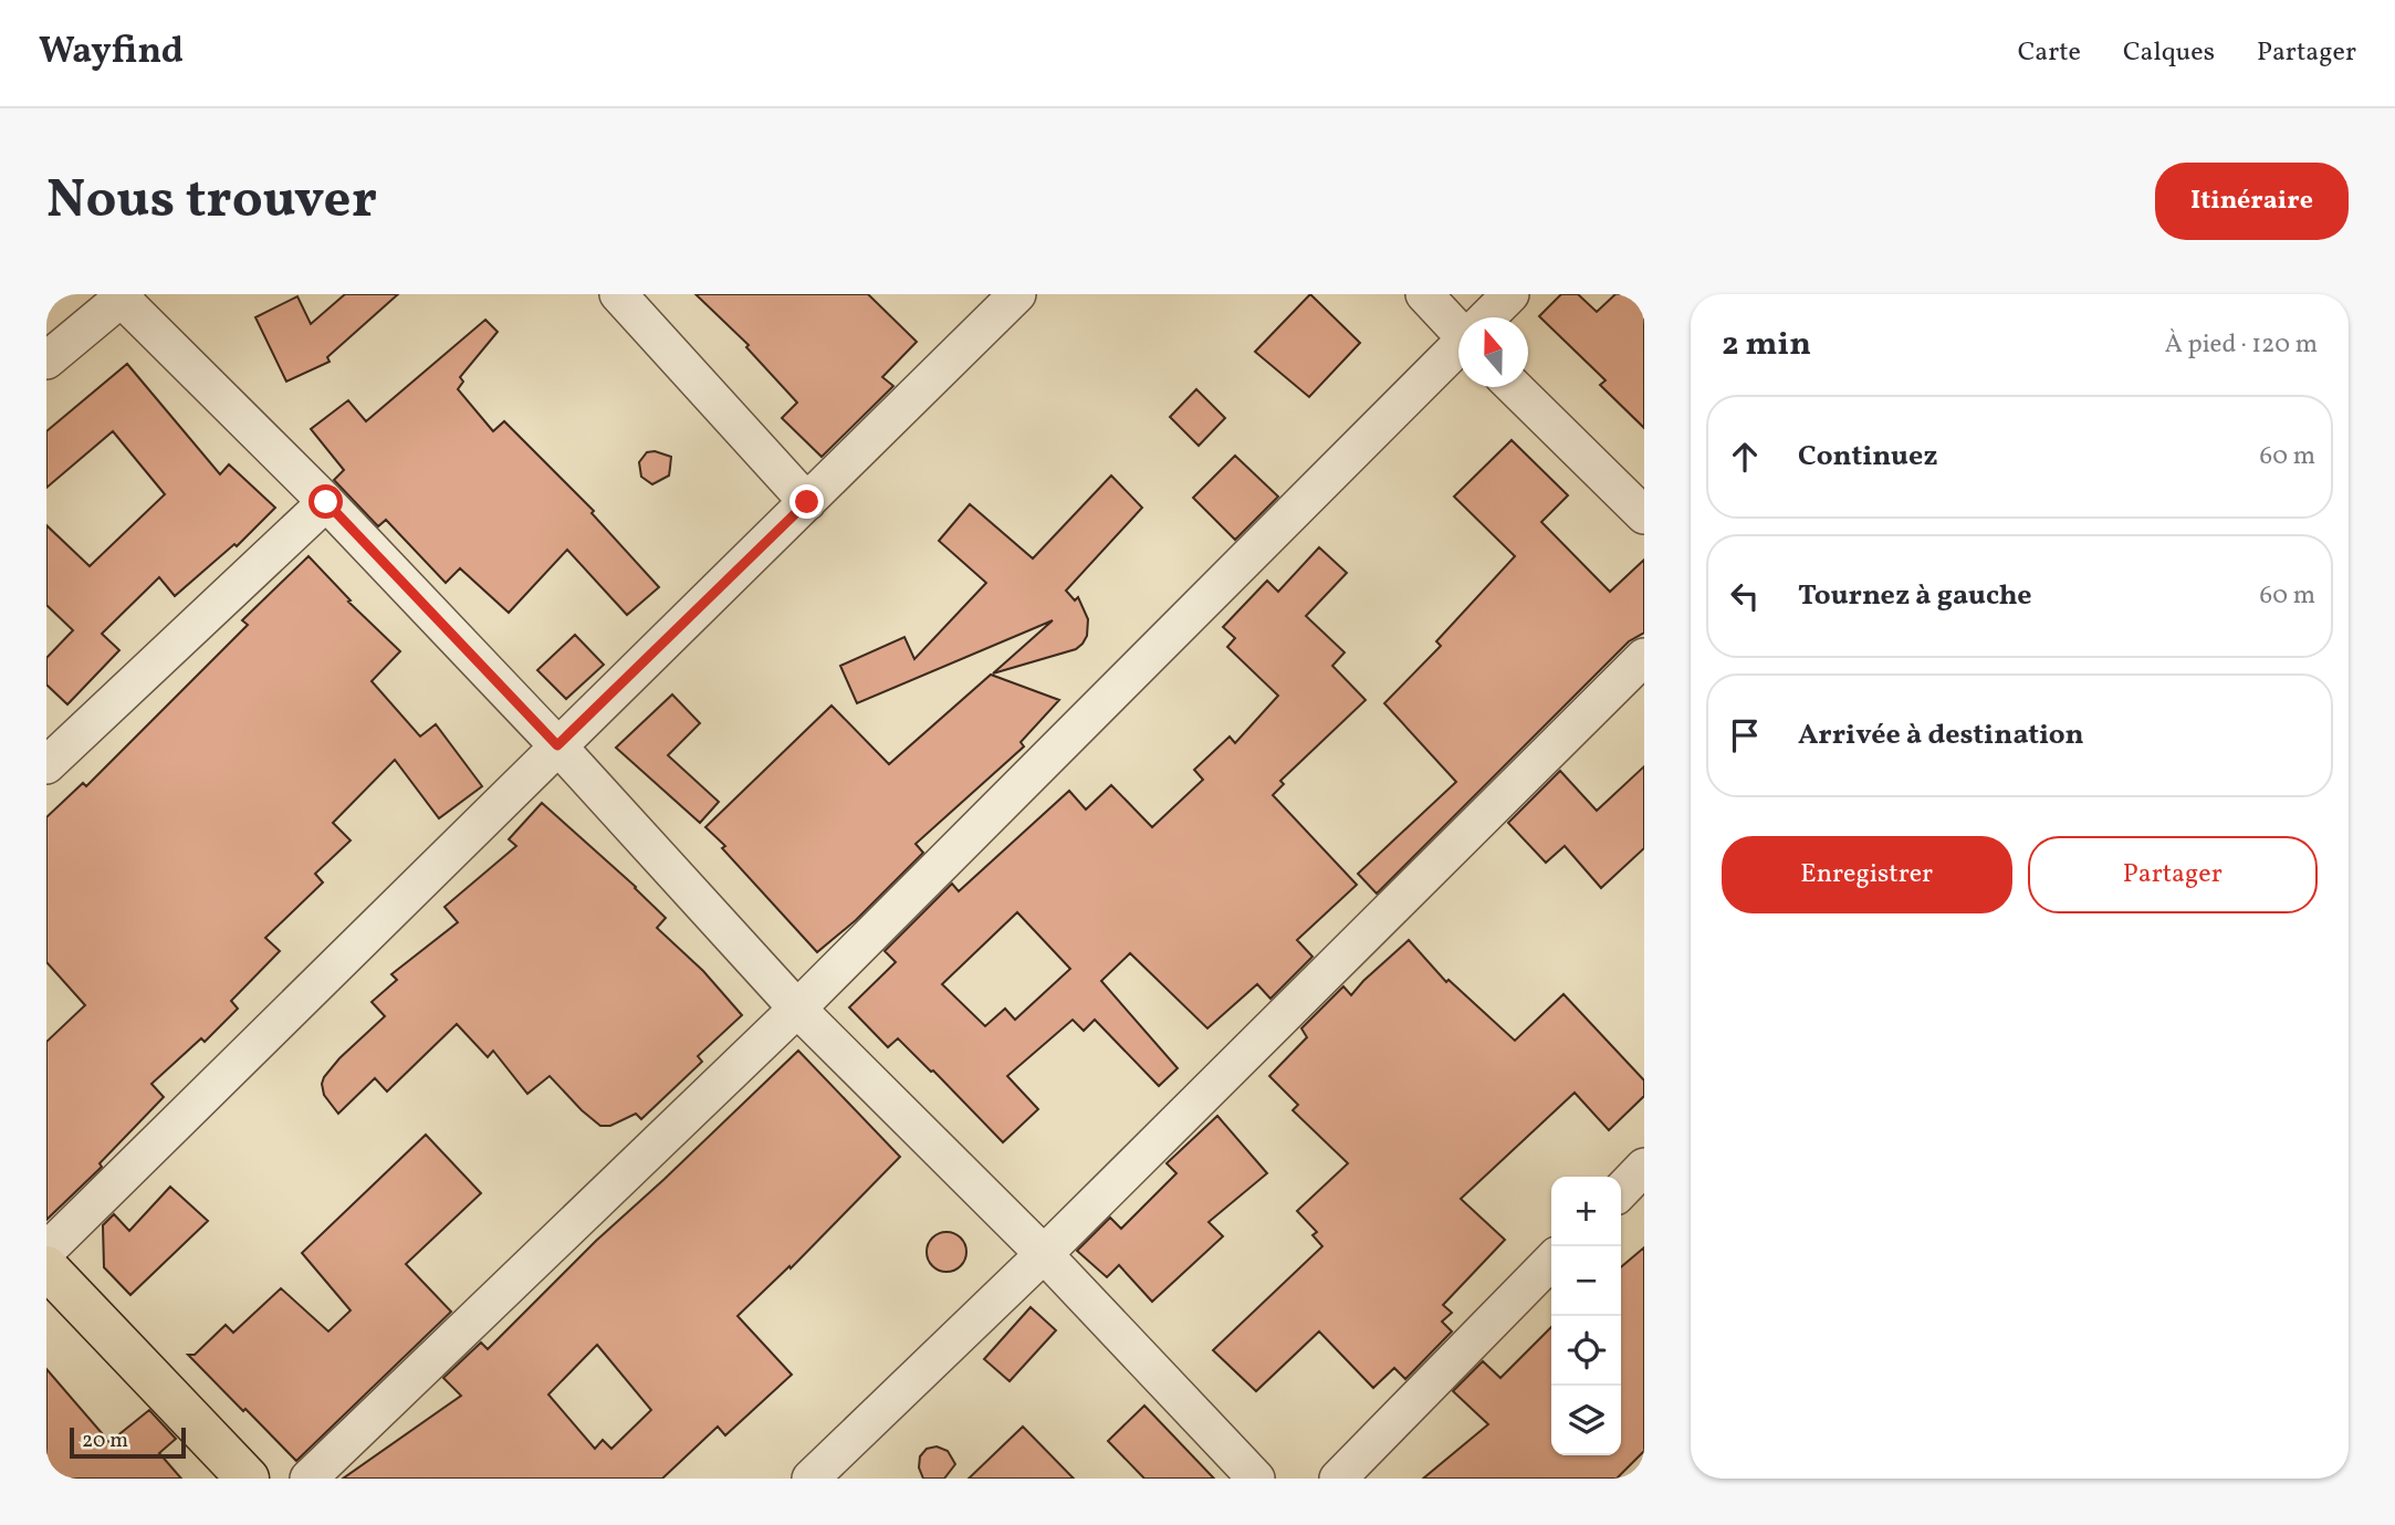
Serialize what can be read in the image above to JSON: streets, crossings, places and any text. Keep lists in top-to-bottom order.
{
  "scale_bar": "20 m",
  "north": "top",
  "page": {
    "header": "Wayfind",
    "nav": ["Carte", "Calques", "Partager"],
    "buttons": [
      "Itinéraire",
      ["Enregistrer", "Partager"]
    ],
    "title": "Nous trouver",
    "heading": ["2 min", "À pied · 120 m"],
    "list": [
      ["Continuez", "60 m"],
      ["Tournez à gauche", "60 m"],
      "Arrivée à destination"
    ],
    "map_buttons": ["+", "−"],
    "scale": "20 m"
  }
}
